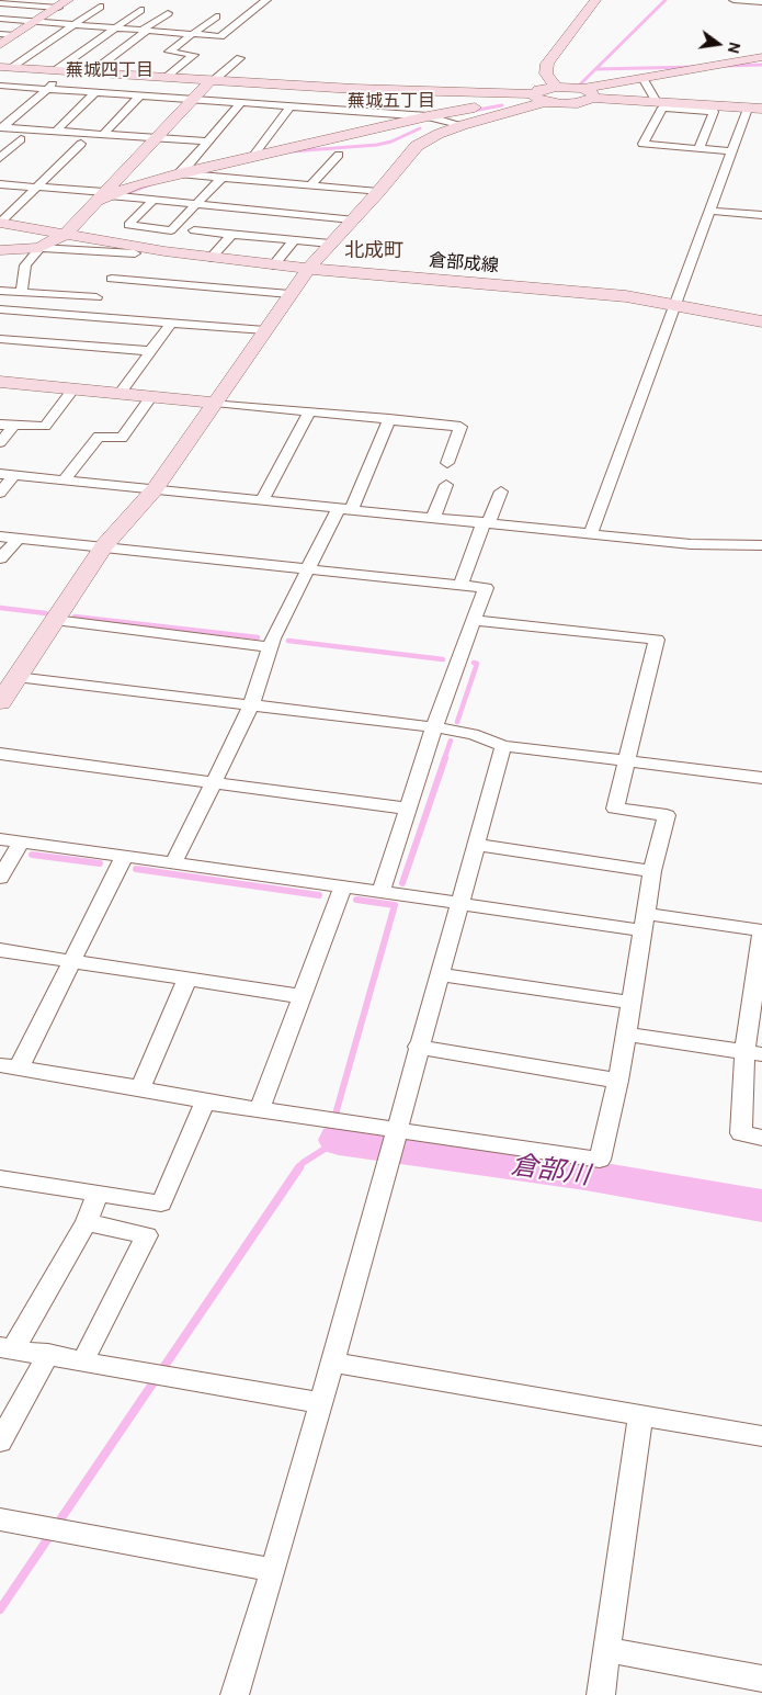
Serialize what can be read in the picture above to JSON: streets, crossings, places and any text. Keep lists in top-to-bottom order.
{
  "streets": {
    "street": ["倉部成線"]
  },
  "districts": ["蕪城四丁目", "蕪城五丁目", "北成町"],
  "water": ["倉部川"],
  "north": "right"
}
